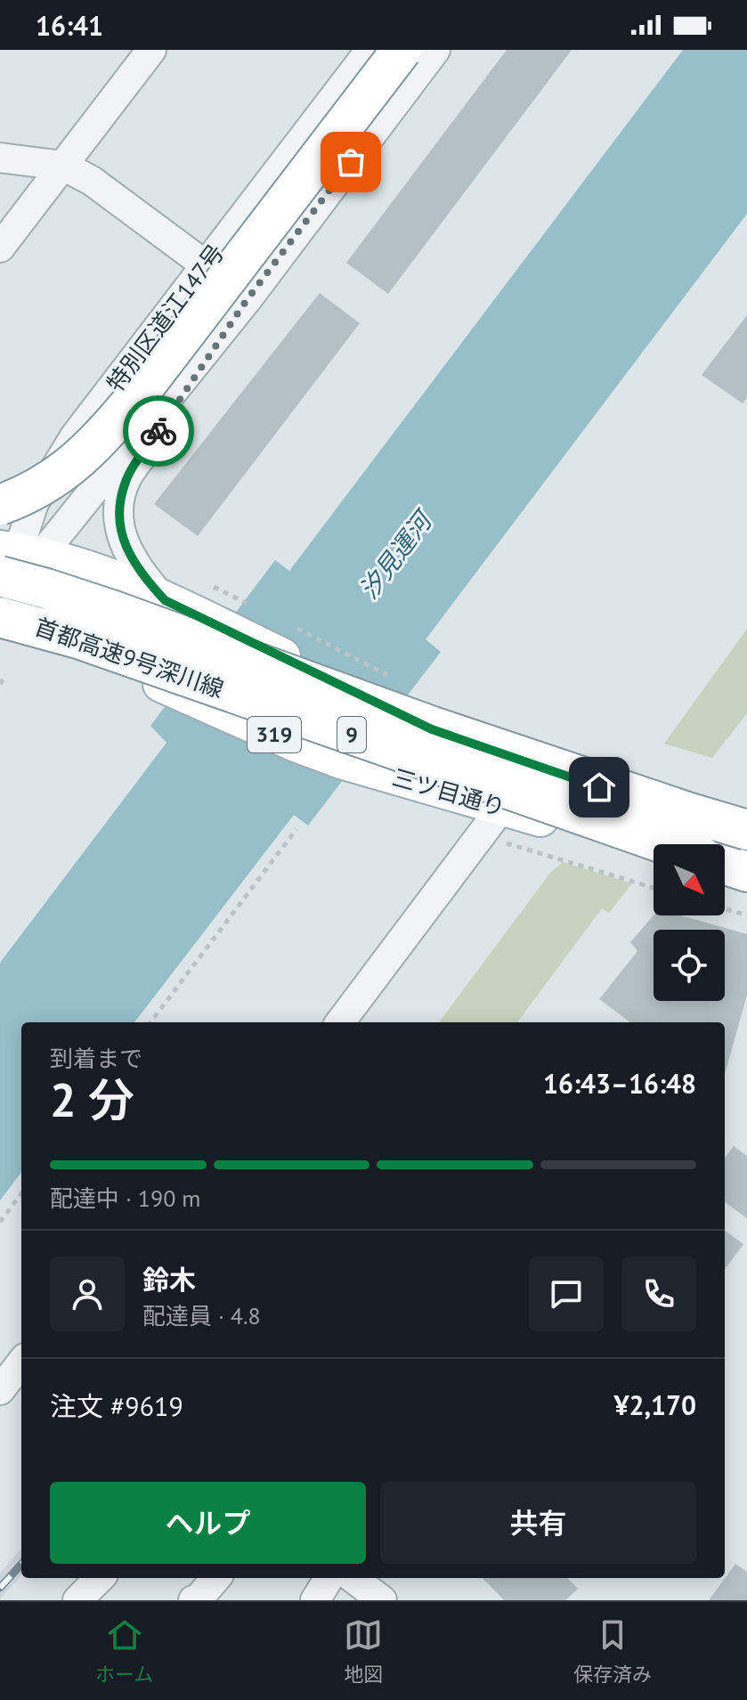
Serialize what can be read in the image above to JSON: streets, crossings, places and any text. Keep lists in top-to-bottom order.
{
  "streets": {
    "highway": ["首都高速9号深川線", "9"],
    "main road": ["319", "三ツ目通り"],
    "street": ["特別区道江147号"]
  },
  "crossings": [
    ["特別区道江147号", "首都高速9号深川線"],
    ["特別区道江147号", "三ツ目通り"],
    ["首都高速9号深川線", "三ツ目通り"]
  ],
  "water": ["汐見運河"],
  "north": "bottom right",
  "page": {
    "status": "16:41",
    "heading": ["2 分", "到着まで", "16:43–16:48"],
    "panel": [
      "鈴木",
      "配達員 · 4.8",
      "注文 #9619",
      "¥2,170"
    ],
    "bar": "配達中 · 190 m",
    "buttons": ["ヘルプ", "共有"],
    "tabs": ["ホーム", "地図", "保存済み"]
  }
}
